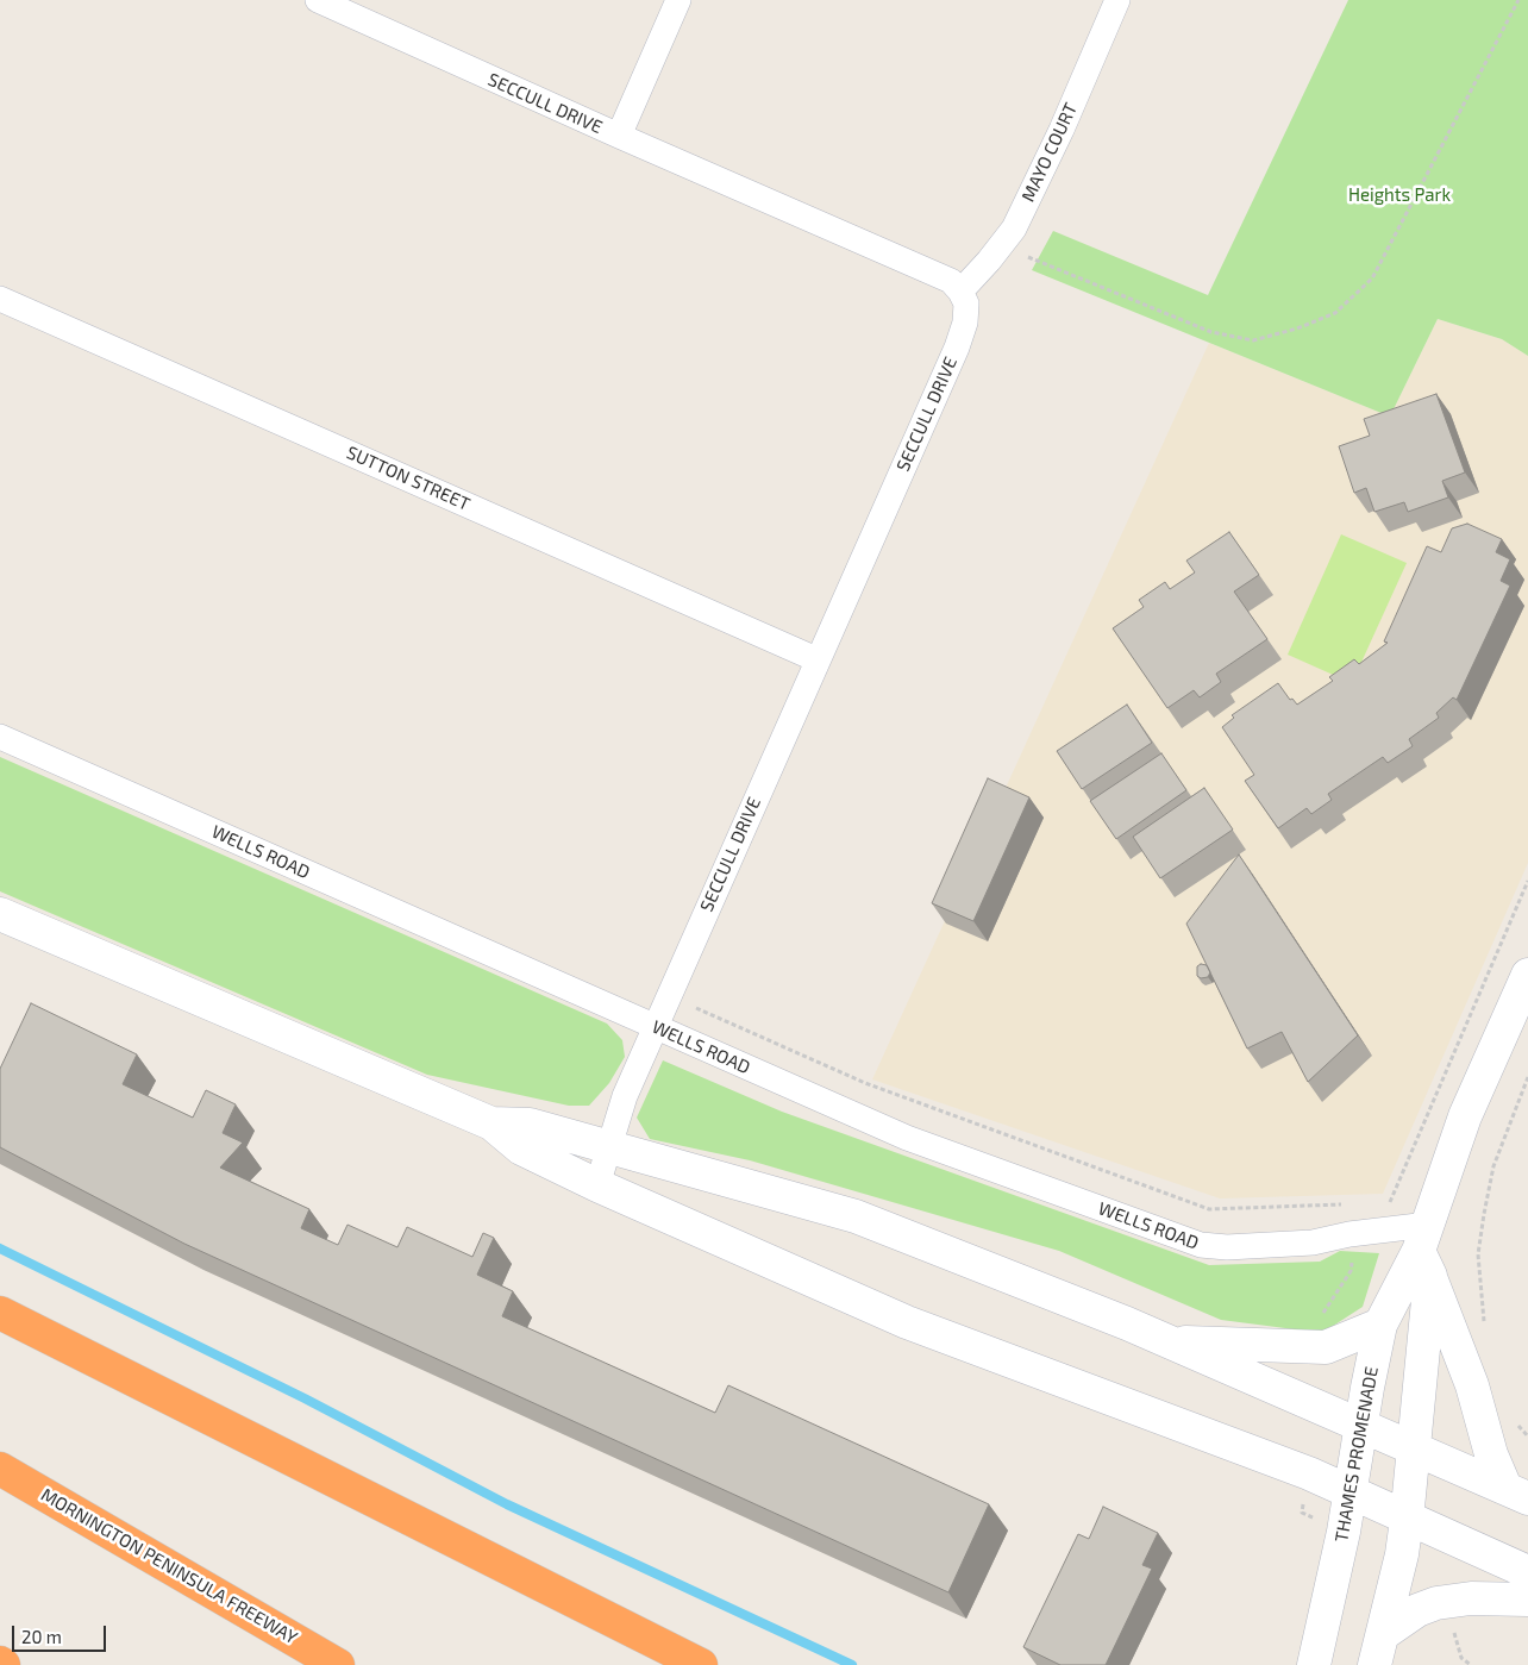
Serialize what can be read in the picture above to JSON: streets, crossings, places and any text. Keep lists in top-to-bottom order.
{
  "streets": {
    "highway": ["MORNINGTON PENINSULA FREEWAY"],
    "main road": ["THAMES PROMENADE"],
    "street": [
      "SECCULL DRIVE",
      "MAYO COURT",
      "SUTTON STREET",
      "WELLS ROAD"
    ]
  },
  "crossings": [
    ["SECCULL DRIVE", "MAYO COURT"],
    ["SECCULL DRIVE", "SUTTON STREET"],
    ["SECCULL DRIVE", "WELLS ROAD"],
    ["WELLS ROAD", "THAMES PROMENADE"]
  ],
  "parks": ["Heights Park"],
  "scale_bar": "20 m"
}
